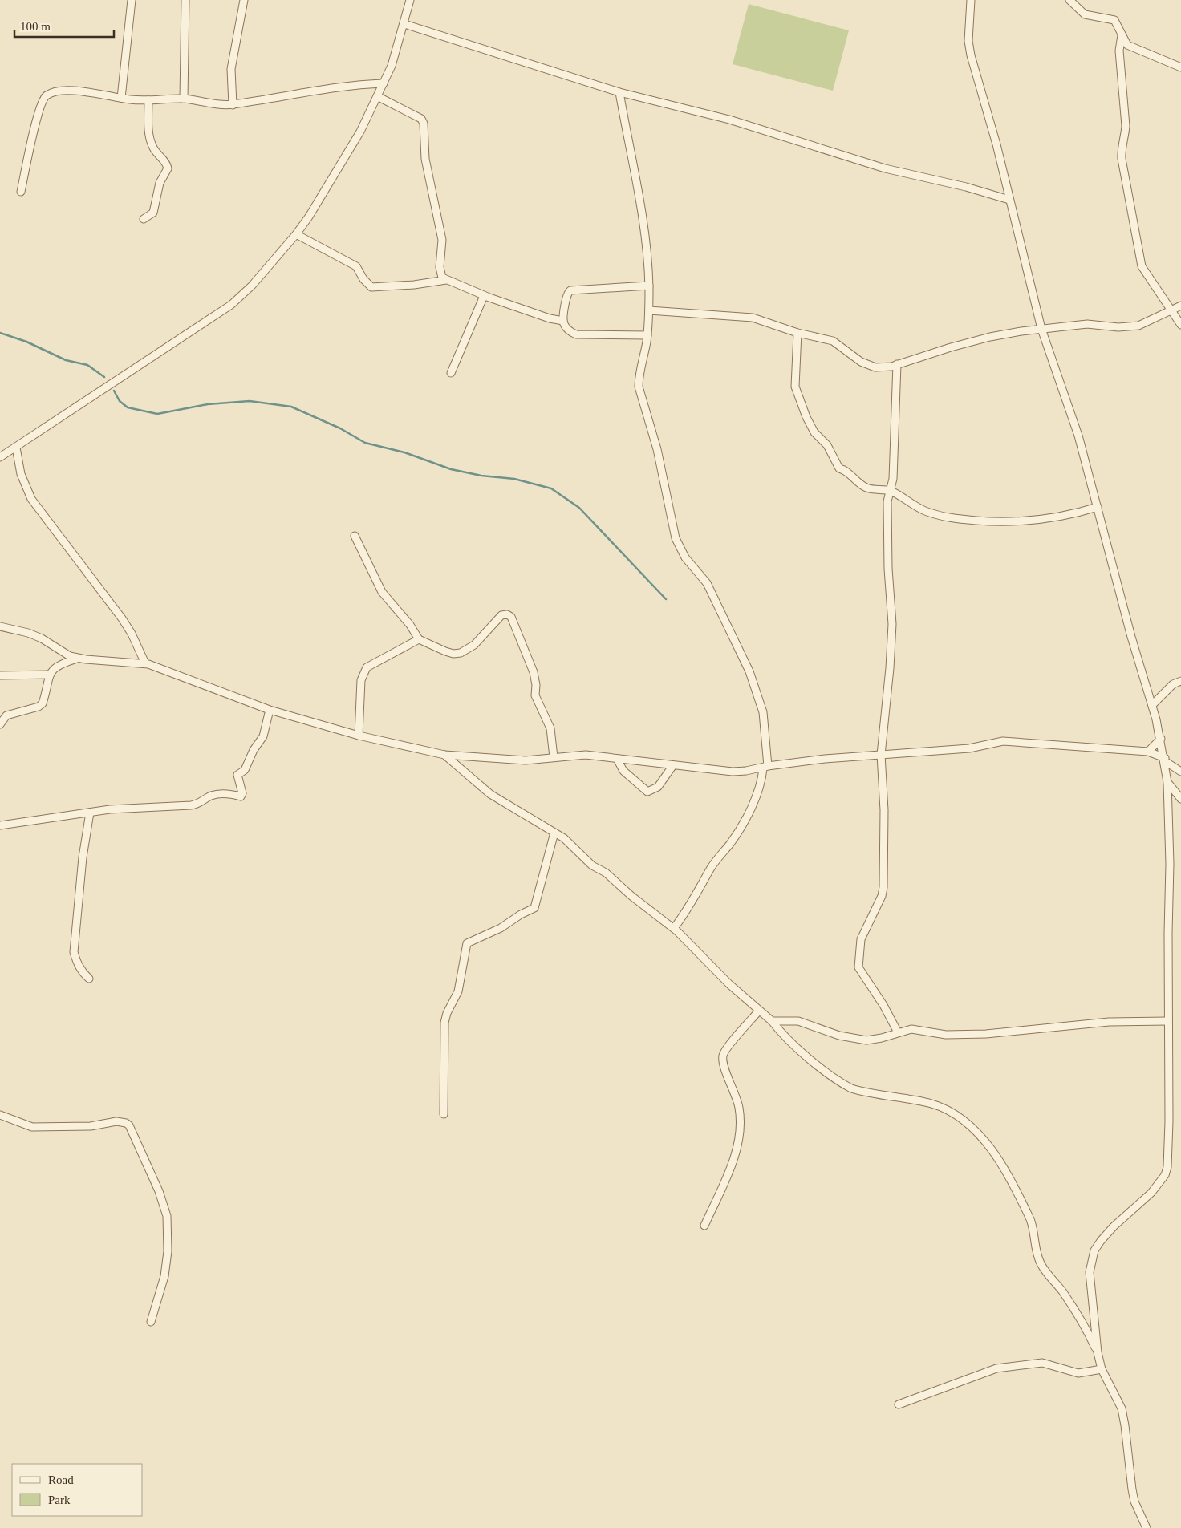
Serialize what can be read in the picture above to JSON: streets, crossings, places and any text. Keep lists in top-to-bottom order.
{
  "legend": ["Road", "Park"],
  "scale_bar": "100 m"
}
